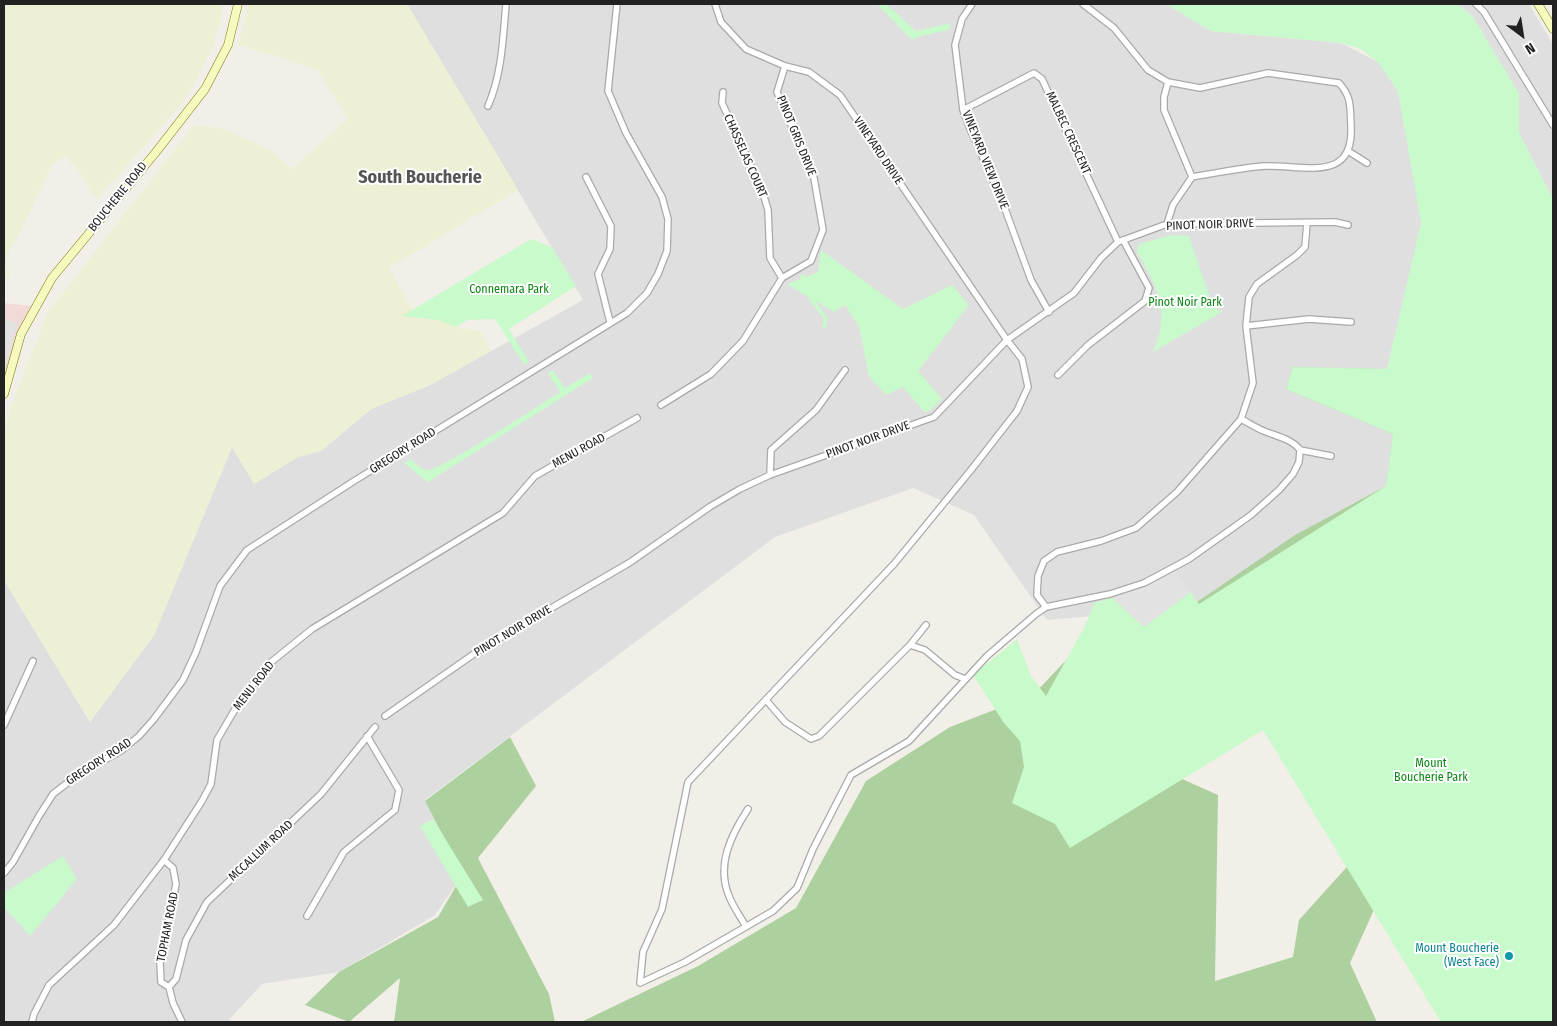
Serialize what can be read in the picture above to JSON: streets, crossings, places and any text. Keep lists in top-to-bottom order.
{
  "streets": {
    "main road": ["BOUCHERIE ROAD"],
    "street": [
      "MALBEC CRESCENT",
      "PINOT GRIS DRIVE",
      "VINEYARD DRIVE",
      "CHASSELAS COURT",
      "VINEYARD VIEW DRIVE",
      "PINOT NOIR DRIVE",
      "GREGORY ROAD",
      "MENU ROAD",
      "MCCALLUM ROAD",
      "TOPHAM ROAD"
    ]
  },
  "crossings": [
    ["MALBEC CRESCENT", "VINEYARD VIEW DRIVE"],
    ["MALBEC CRESCENT", "PINOT NOIR DRIVE"],
    ["PINOT GRIS DRIVE", "VINEYARD DRIVE"],
    ["PINOT GRIS DRIVE", "CHASSELAS COURT"],
    ["VINEYARD DRIVE", "PINOT NOIR DRIVE"],
    ["VINEYARD VIEW DRIVE", "PINOT NOIR DRIVE"],
    ["MENU ROAD", "TOPHAM ROAD"],
    ["MCCALLUM ROAD", "TOPHAM ROAD"]
  ],
  "districts": ["South Boucherie"],
  "parks": ["Connemara Park", "Pinot Noir Park", "Mount Boucherie Park"],
  "places": ["Mount Boucherie (West Face)"],
  "north": "bottom right"
}
